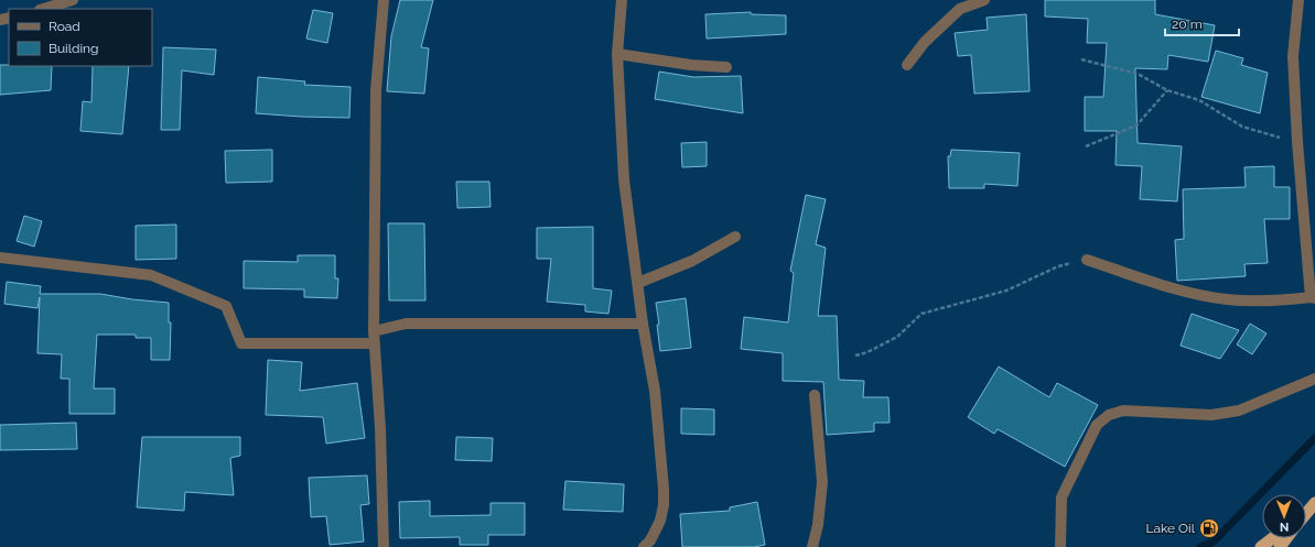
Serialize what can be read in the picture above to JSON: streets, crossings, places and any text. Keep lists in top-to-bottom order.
{
  "places": {
    "fuel station": ["Lake Oil"]
  },
  "legend": ["Road", "Building"],
  "scale_bar": "20 m",
  "north": "bottom"
}
